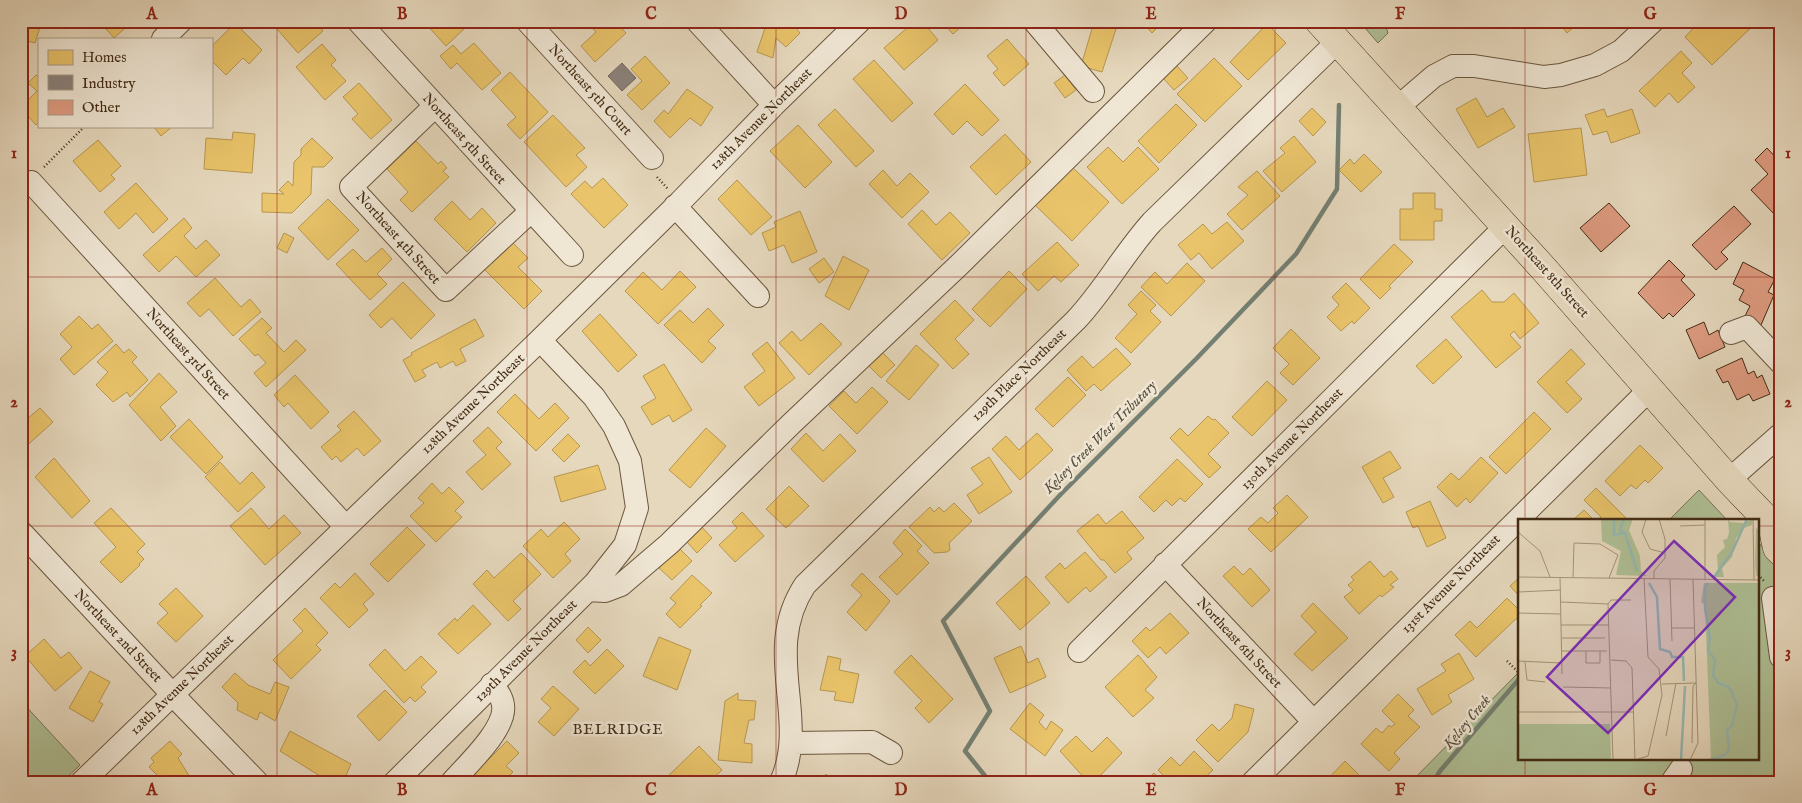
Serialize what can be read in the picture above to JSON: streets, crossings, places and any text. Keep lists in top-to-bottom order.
{
  "streets": {
    "main road": ["Northeast 8th Street"],
    "street": [
      "Northeast 5th Court",
      "128th Avenue Northeast",
      "Northeast 5th Street",
      "Northeast 4th Street",
      "Northeast 3rd Street",
      "129th Place Northeast",
      "130th Avenue Northeast",
      "131st Avenue Northeast",
      "Northeast 2nd Street",
      "Northeast 6th Street",
      "129th Avenue Northeast"
    ]
  },
  "crossings": [
    ["128th Avenue Northeast", "Northeast 3rd Street"],
    ["128th Avenue Northeast", "Northeast 2nd Street"],
    ["128th Avenue Northeast", "129th Avenue Northeast"],
    ["Northeast 5th Street", "Northeast 4th Street"],
    ["Northeast 8th Street", "129th Place Northeast"],
    ["Northeast 8th Street", "130th Avenue Northeast"],
    ["Northeast 8th Street", "131st Avenue Northeast"],
    ["130th Avenue Northeast", "Northeast 6th Street"],
    ["131st Avenue Northeast", "Northeast 6th Street"]
  ],
  "districts": ["BELRIDGE"],
  "water": ["Kelsey Creek West Tributary", "Kelsey Creek"],
  "legend": ["Homes", "Industry", "Other"],
  "grid": {
    "columns": [
      "A",
      "B",
      "C",
      "D",
      "E",
      "F",
      "G"
    ],
    "rows": ["1", "2", "3"]
  }
}
